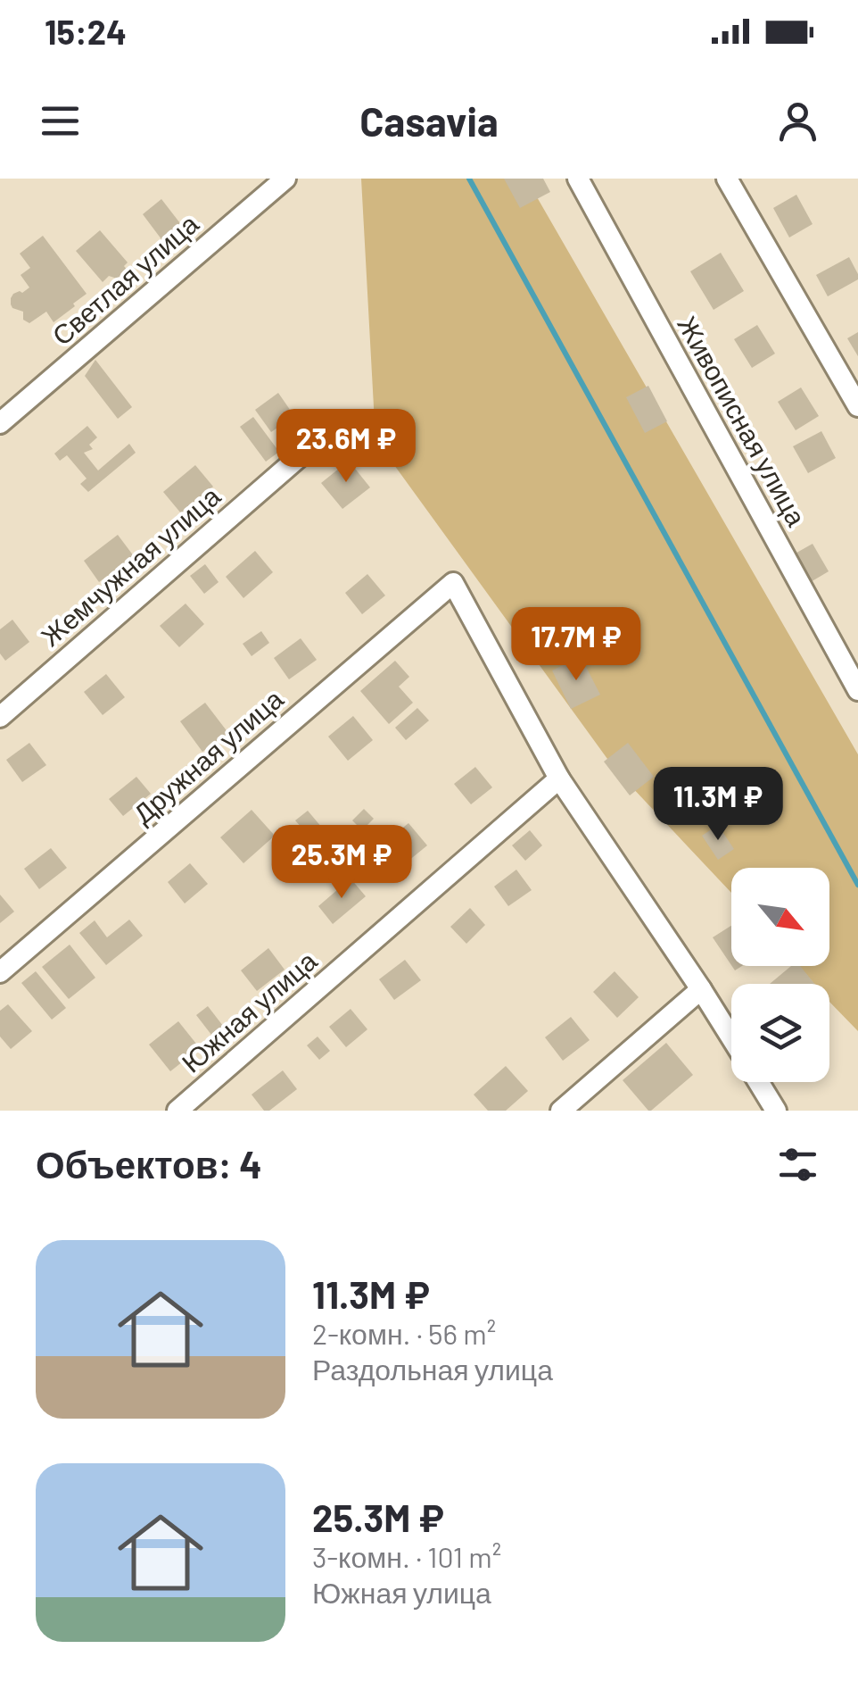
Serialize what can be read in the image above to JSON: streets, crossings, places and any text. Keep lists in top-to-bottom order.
{
  "streets": {
    "street": [
      "Светлая улица",
      "Живописная улица",
      "Жемчужная улица",
      "Дружная улица",
      "Южная улица"
    ]
  },
  "crossings": [
    ["Дружная улица", "Южная улица"]
  ],
  "north": "bottom right",
  "page": {
    "status": "15:24",
    "header": "Casavia",
    "price": [
      "23.6M ₽",
      "17.7M ₽",
      "11.3M ₽",
      "25.3M ₽"
    ],
    "heading": "Объектов: 4",
    "list": [
      {
        "name": "11.3M ₽",
        "note": "2-комн. · 56 m² · Раздольная улица"
      },
      {
        "name": "25.3M ₽",
        "note": "3-комн. · 101 m² · Южная улица"
      }
    ]
  }
}
